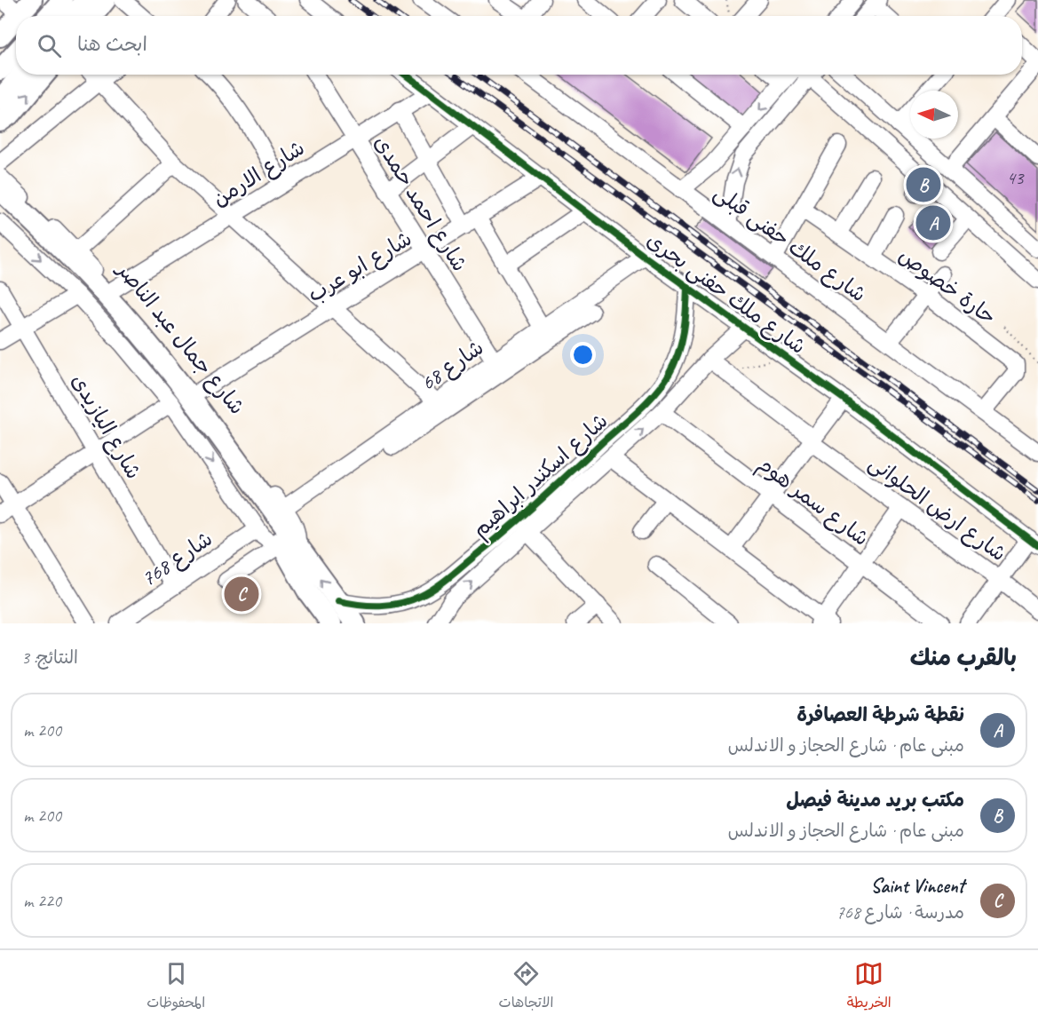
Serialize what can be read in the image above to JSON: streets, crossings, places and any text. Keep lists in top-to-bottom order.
{
  "streets": {
    "main road": ["شارع جمال عبد الناصر"],
    "street": [
      "شارع الارمن",
      "شارع احمد حمدى",
      "شارع ملك حفنى قبلى",
      "شارع ابو عرب",
      "حارة خصوص",
      "شارع ملك حفنى بحرى",
      "شارع 68",
      "شارع اليازيدى",
      "شارع اسكندر ابراهيم",
      "شارع سمر هوم",
      "شارع ارض الحلوانى",
      "شارع 768"
    ]
  },
  "crossings": [
    ["شارع الارمن", "شارع احمد حمدى"],
    ["شارع الارمن", "شارع ملك حفنى بحرى"],
    ["شارع الارمن", "شارع جمال عبد الناصر"],
    ["شارع احمد حمدى", "شارع ابو عرب"],
    ["شارع احمد حمدى", "شارع 68"],
    ["شارع ملك حفنى قبلى", "حارة خصوص"],
    ["شارع ابو عرب", "شارع ملك حفنى بحرى"],
    ["شارع ابو عرب", "شارع جمال عبد الناصر"],
    ["شارع ملك حفنى بحرى", "شارع 68"],
    ["شارع ملك حفنى بحرى", "شارع اسكندر ابراهيم"],
    ["شارع جمال عبد الناصر", "شارع 68"],
    ["شارع جمال عبد الناصر", "شارع اسكندر ابراهيم"],
    ["شارع جمال عبد الناصر", "شارع 768"],
    ["شارع 68", "شارع 768"],
    ["شارع اليازيدى", "شارع 768"],
    ["شارع اسكندر ابراهيم", "شارع سمر هوم"],
    ["شارع اسكندر ابراهيم", "شارع ارض الحلوانى"]
  ],
  "house_numbers": ["43"],
  "north": "left",
  "page": {
    "search": "ابحث هنا",
    "pins": ["B", "A", "C"],
    "heading": ["بالقرب منك", "النتائج: 3"],
    "list": [
      {
        "mark": "A",
        "name": "نقطة شرطة العصافرة",
        "note": "مبنى عام · شارع الحجاز و الاندلس",
        "value": "200 m"
      },
      {
        "mark": "B",
        "name": "مكتب بريد مدينة فيصل",
        "note": "مبنى عام · شارع الحجاز و الاندلس",
        "value": "200 m"
      },
      {
        "mark": "C",
        "name": "Saint Vincent",
        "note": "مدرسة · شارع 768",
        "value": "220 m"
      }
    ],
    "nav": ["الخريطة", "الاتجاهات", "المحفوظات"]
  }
}
